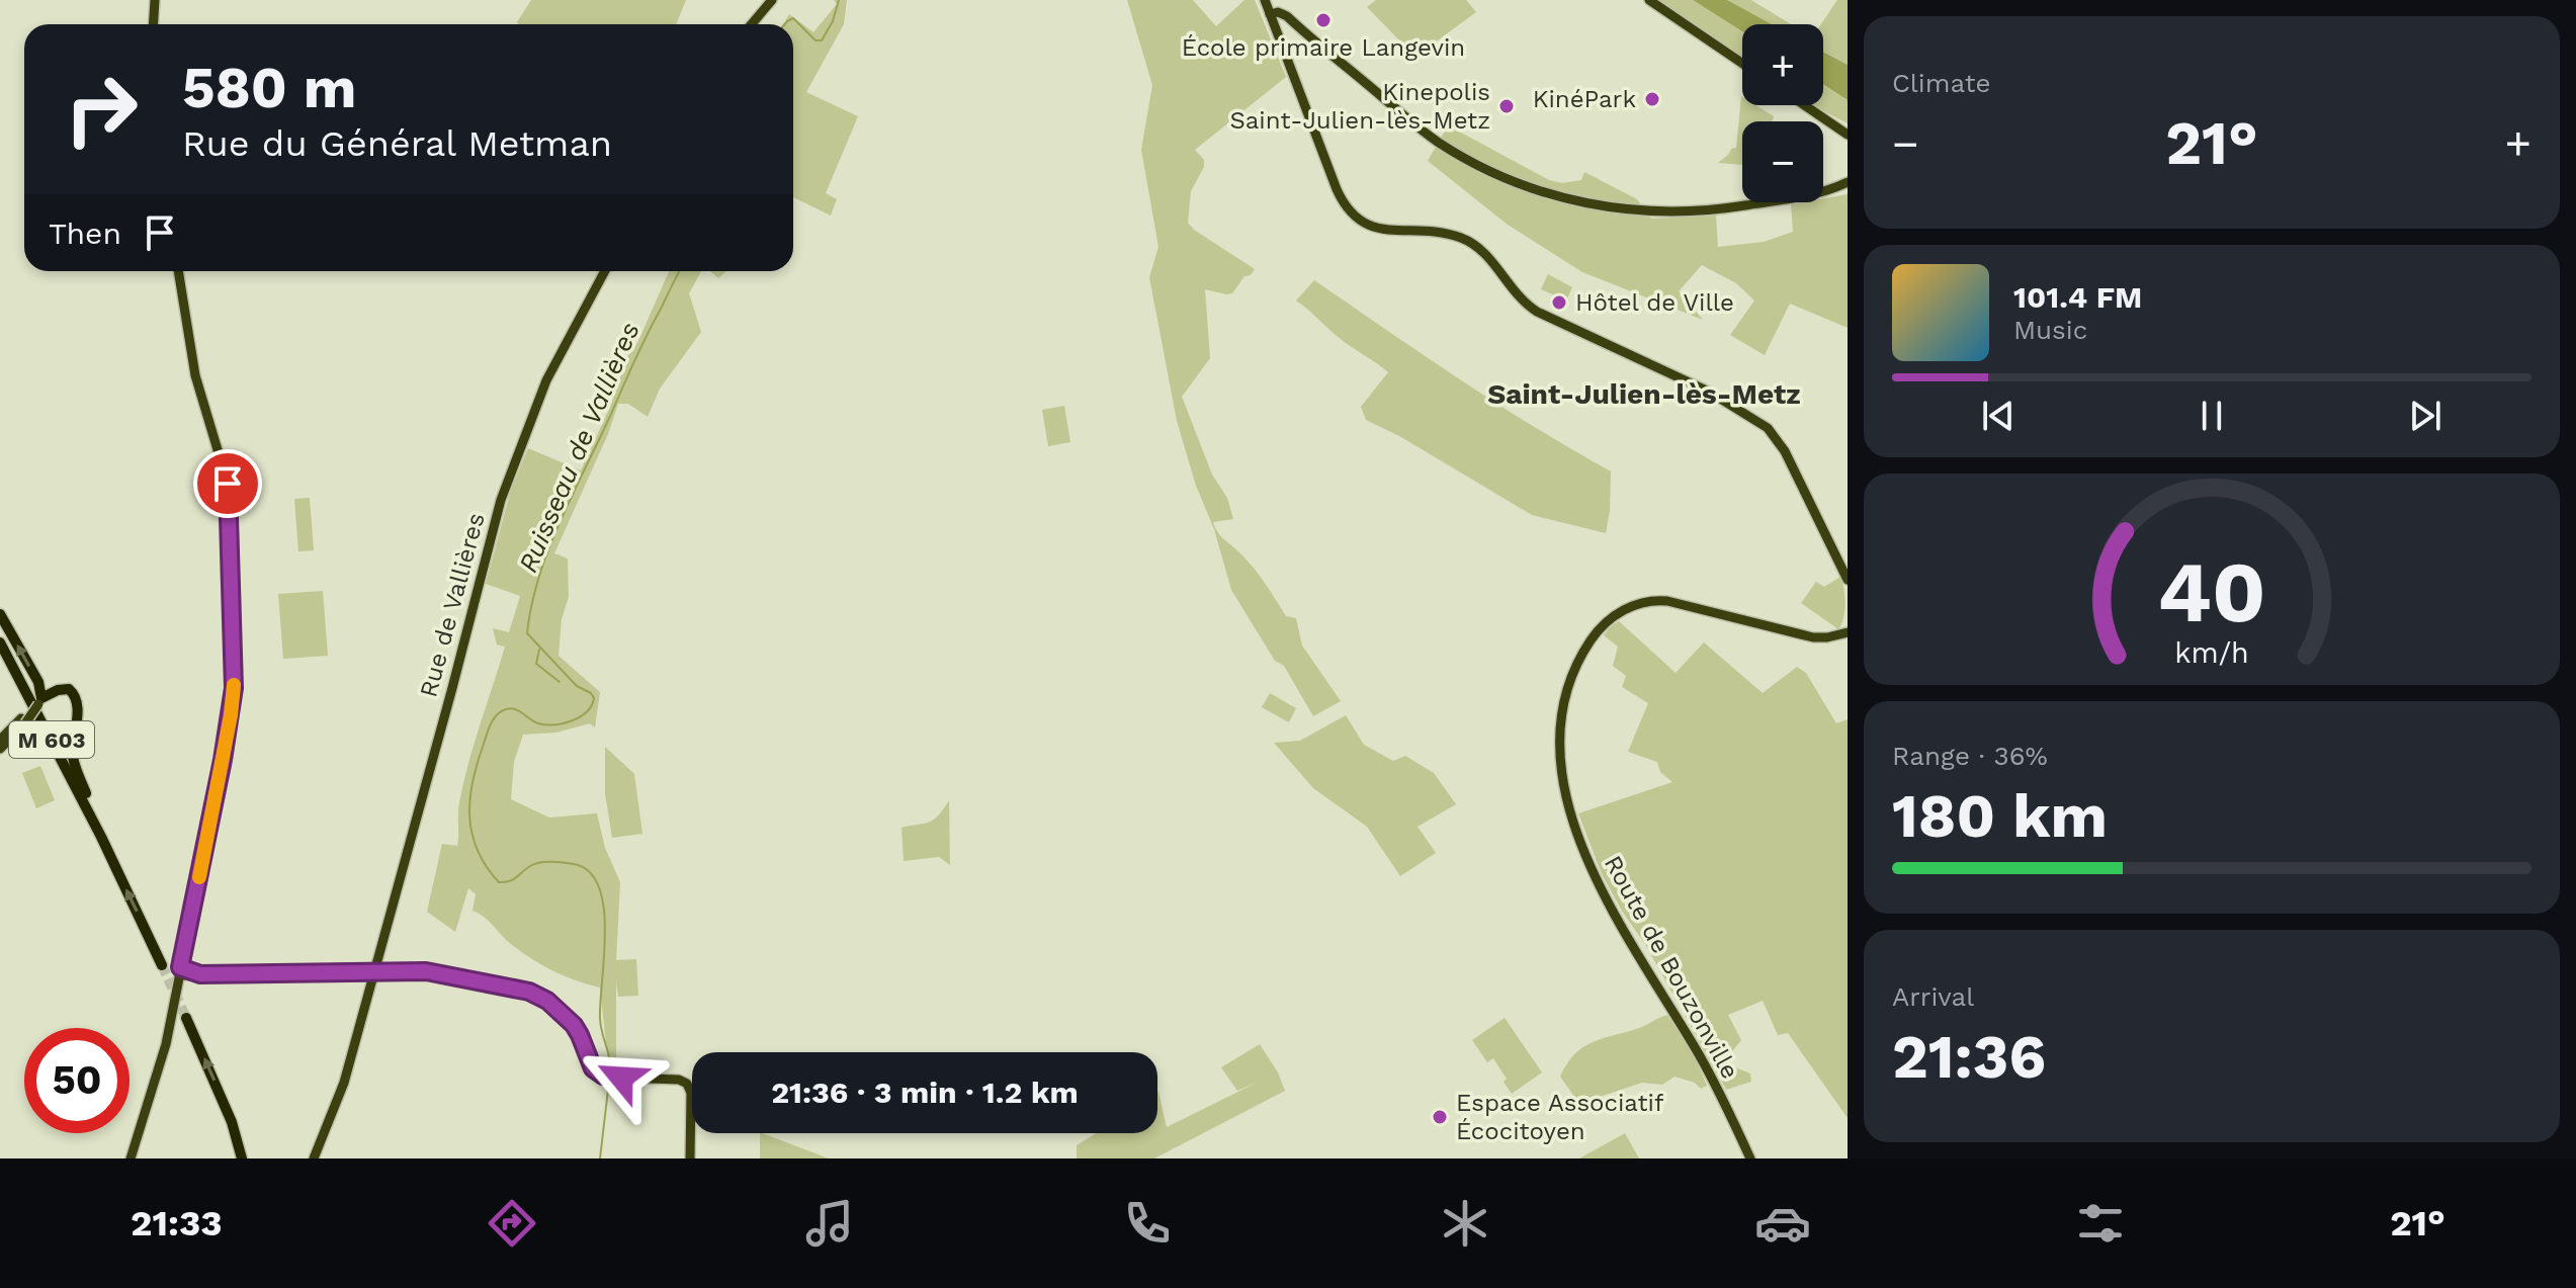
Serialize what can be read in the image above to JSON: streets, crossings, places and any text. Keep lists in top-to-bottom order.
{
  "streets": {
    "highway": ["M 603"],
    "main road": ["Rue de Vallières", "Route de Bouzonville"]
  },
  "districts": ["Saint-Julien-lès-Metz"],
  "water": ["Ruisseau de Vallières"],
  "places": [
    "École primaire Langevin",
    "KinéPark",
    "Kinepolis Saint-Julien-lès-Metz",
    "Hôtel de Ville",
    "Espace Associatif Écocitoyen"
  ],
  "page": {
    "tile": [
      "Climate",
      ["Range · 36%", "180 km"],
      ["Arrival", "21:36"]
    ],
    "map_buttons": ["+", "−"],
    "turn": ["580 m", "Rue du Général Metman"],
    "heat": ["−", "21°", "+"],
    "then": "Then",
    "song": ["101.4 FM", "Music"],
    "limit": "50",
    "trip": "21:36 · 3 min · 1.2 km",
    "tabs": ["21:33", "21°"],
    "gauge": ["40", "km/h"]
  }
}
